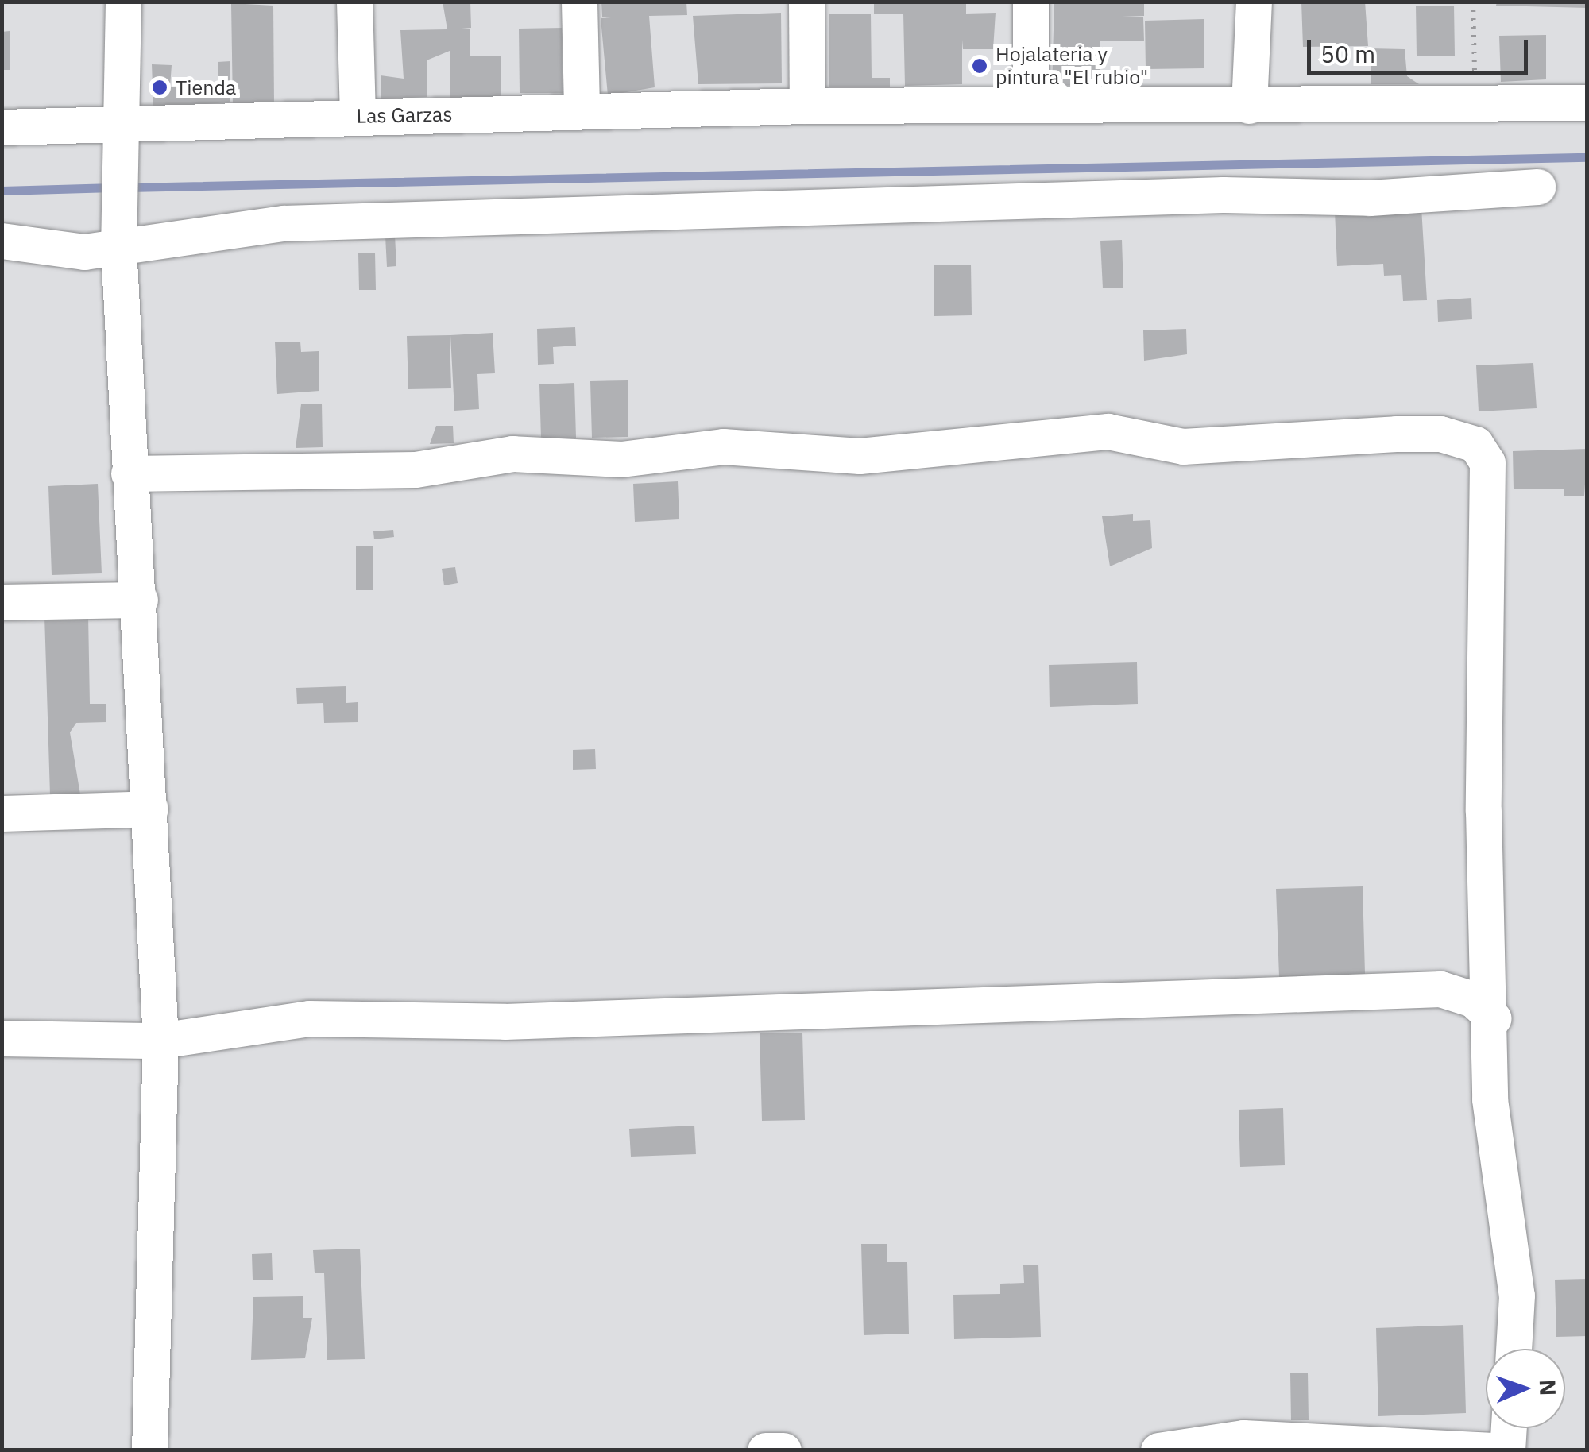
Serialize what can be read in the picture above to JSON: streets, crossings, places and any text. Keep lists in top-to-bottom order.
{
  "streets": {
    "street": ["Las Garzas"]
  },
  "places": ["Hojalateria y pintura \"El rubio\"", "Tienda"],
  "scale_bar": "50 m",
  "north": "right"
}
